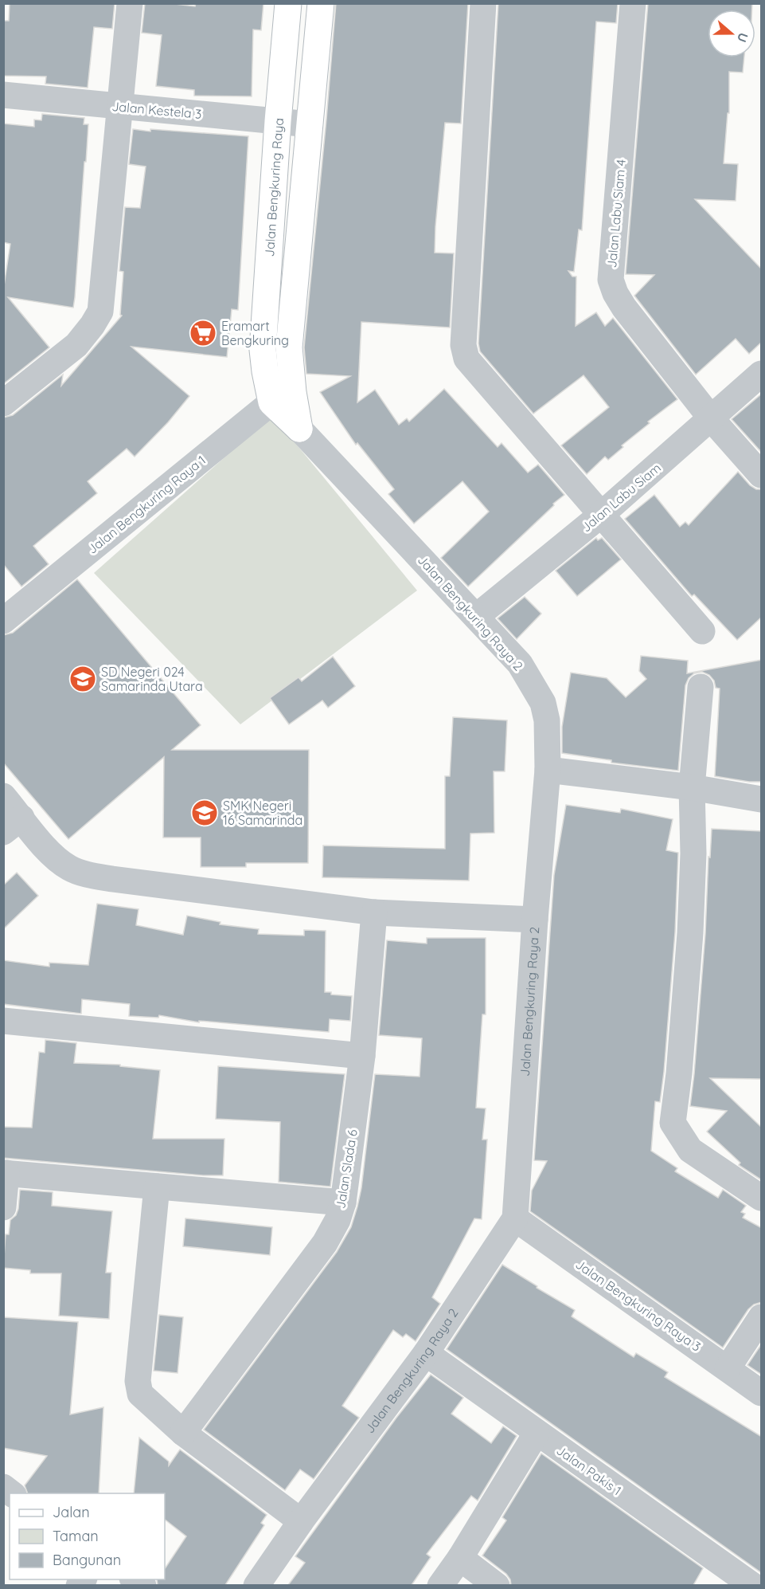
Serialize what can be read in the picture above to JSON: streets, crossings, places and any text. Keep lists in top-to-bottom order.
{
  "streets": {
    "street": [
      "Jalan Kestela 3",
      "Jalan Bengkuring Raya",
      "Jalan Labu Siam 4",
      "Jalan Labu Siam",
      "Jalan Bengkuring Raya 1",
      "Jalan Bengkuring Raya 2",
      "Jalan Slada 6",
      "Jalan Bengkuring Raya 3",
      "Jalan Pakis 1"
    ]
  },
  "crossings": [
    ["Jalan Kestela 3", "Jalan Bengkuring Raya"],
    ["Jalan Labu Siam 4", "Jalan Labu Siam"],
    ["Jalan Labu Siam", "Jalan Bengkuring Raya 2"],
    ["Jalan Bengkuring Raya 1", "Jalan Bengkuring Raya 2"],
    ["Jalan Bengkuring Raya 2", "Jalan Bengkuring Raya 3"],
    ["Jalan Bengkuring Raya 2", "Jalan Pakis 1"]
  ],
  "places": {
    "supermarket": ["Eramart Bengkuring"],
    "school or university": ["SD Negeri 024 Samarinda Utara", "SMK Negeri 16 Samarinda"]
  },
  "legend": ["Jalan", "Taman", "Bangunan"],
  "north": "right"
}
